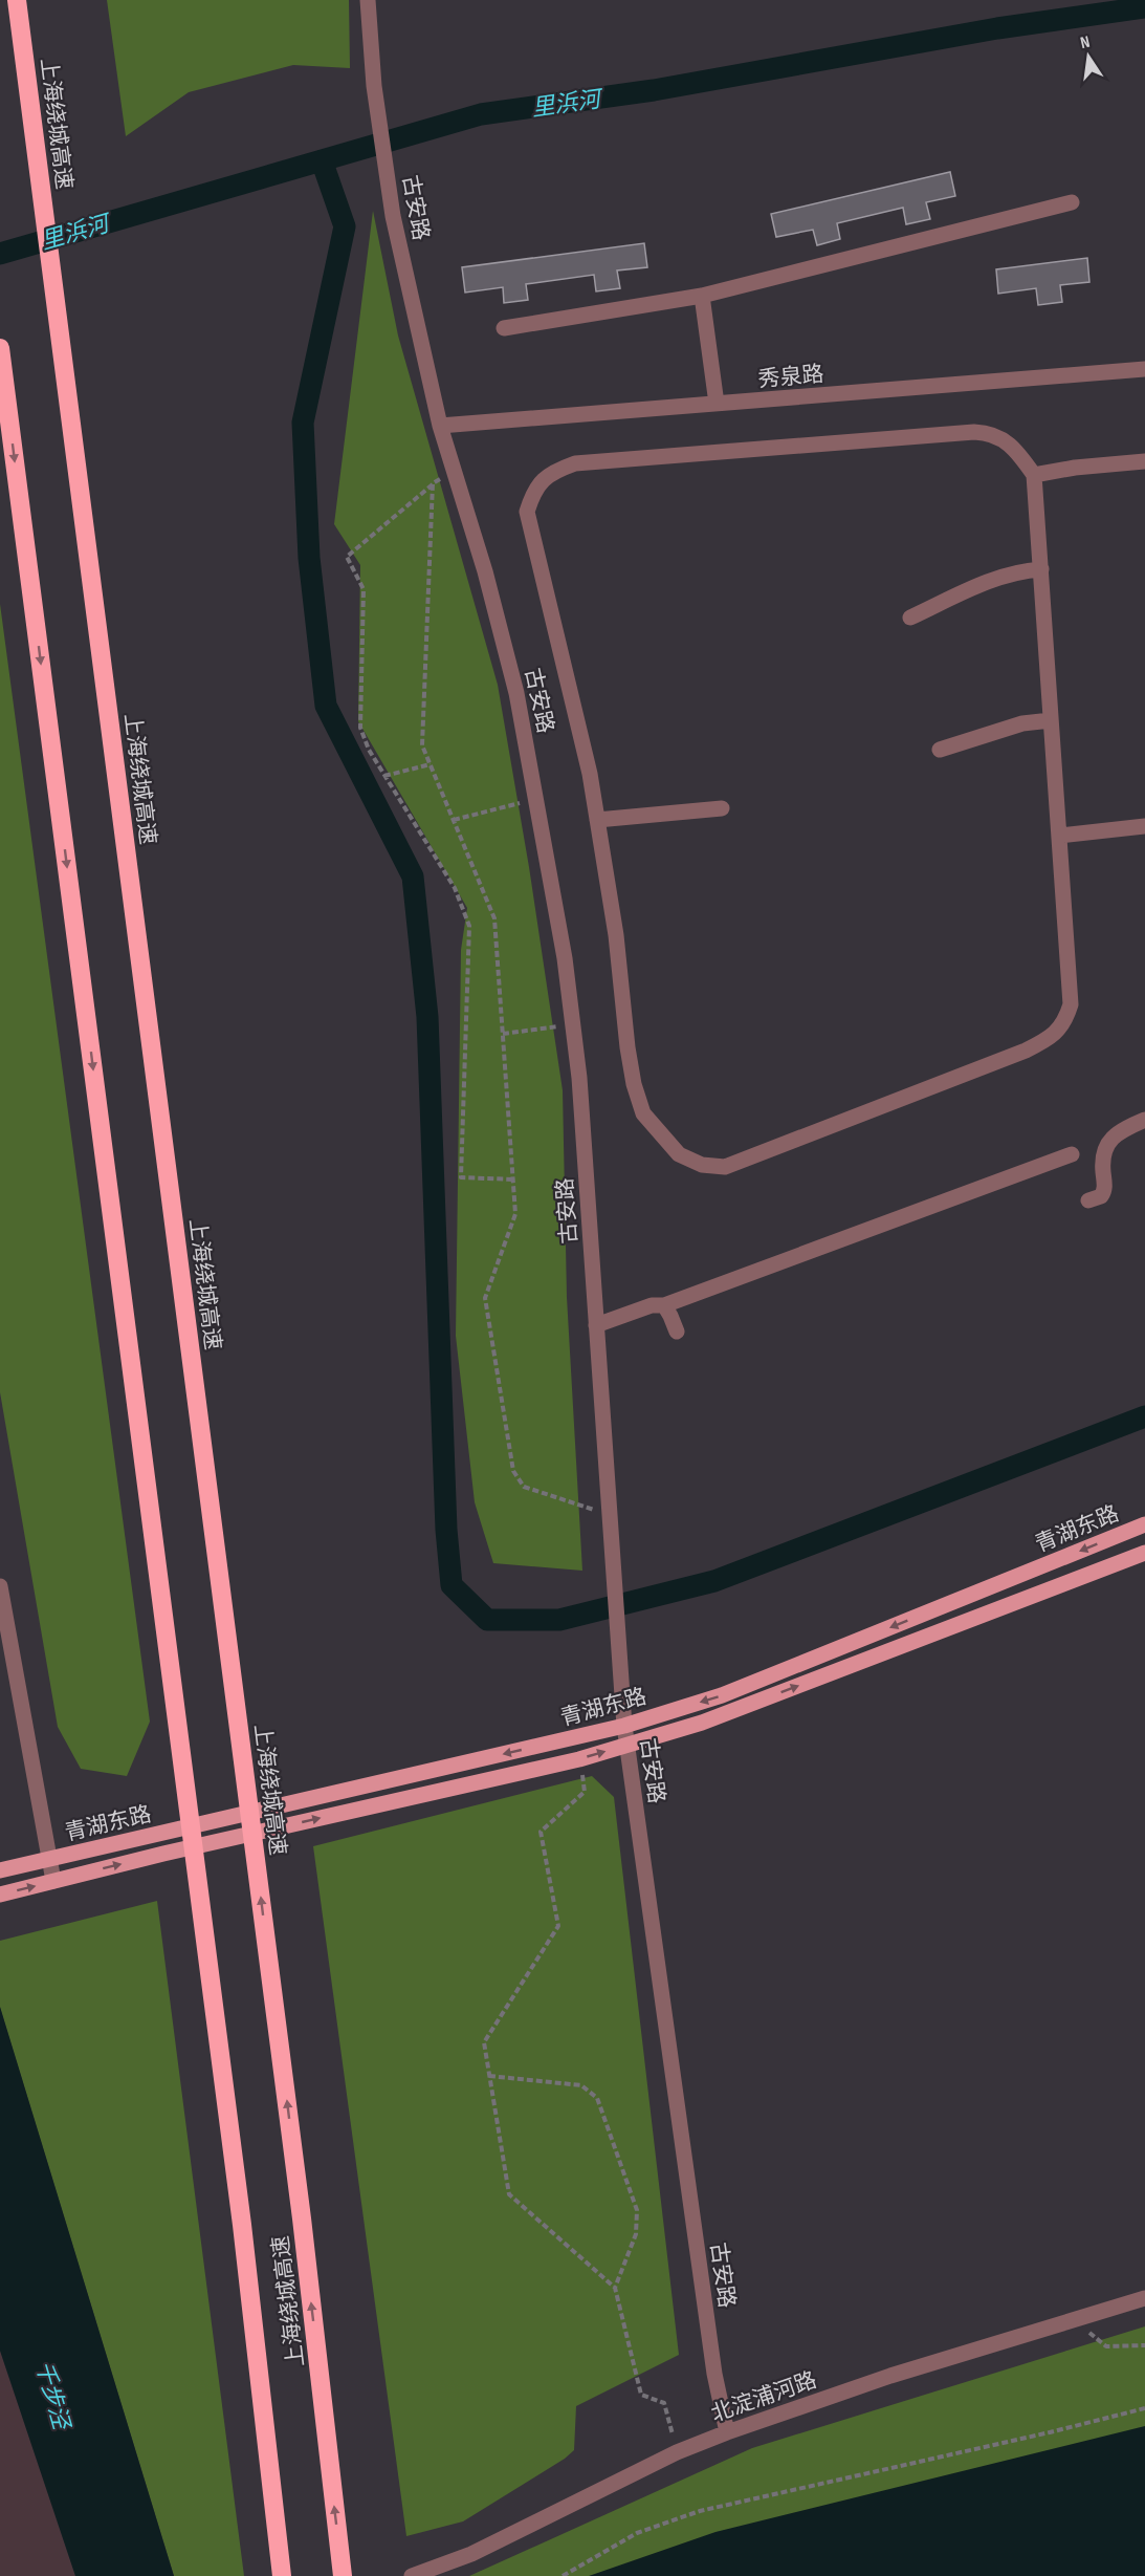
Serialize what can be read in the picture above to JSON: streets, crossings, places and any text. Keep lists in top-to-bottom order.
{
  "streets": {
    "highway": ["上海绕城高速"],
    "main road": ["青湖东路"],
    "street": ["古安路", "秀泉路", "北淀浦河路"]
  },
  "crossings": [
    ["古安路", "秀泉路"],
    ["古安路", "青湖东路"],
    ["古安路", "北淀浦河路"]
  ],
  "water": ["里浜河", "千步泾"],
  "north": "top"
}
